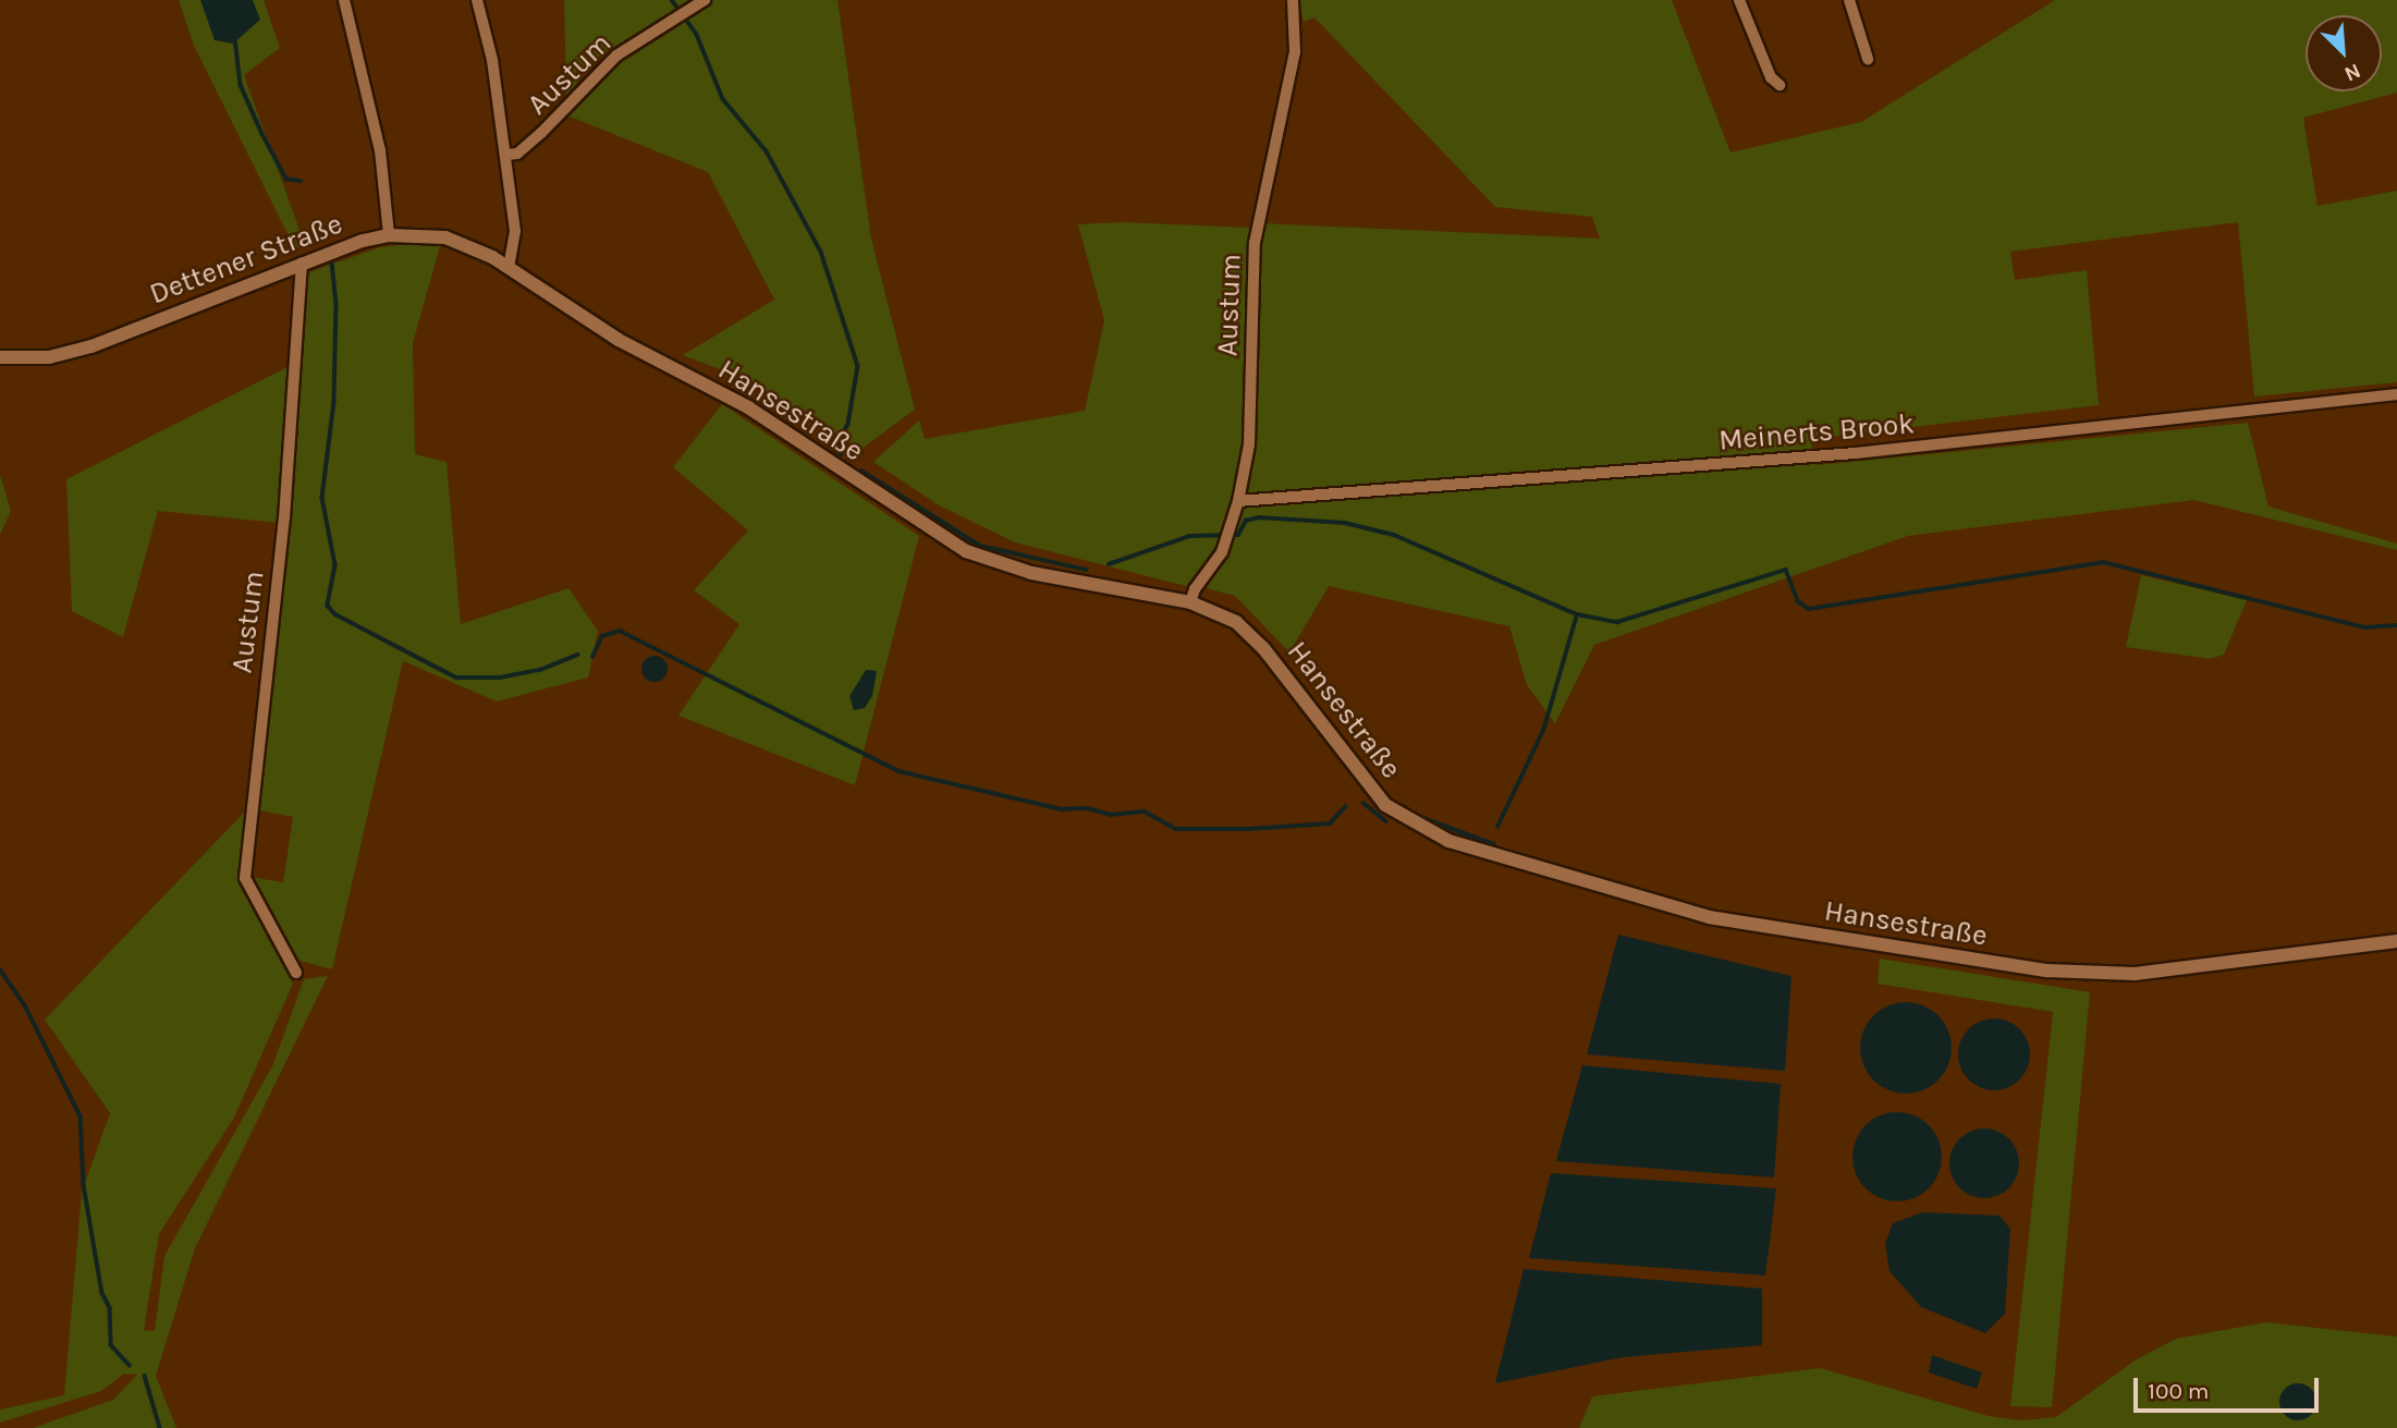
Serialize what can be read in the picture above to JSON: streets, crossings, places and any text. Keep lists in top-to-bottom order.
{
  "streets": {
    "street": [
      "Austum",
      "Dettener Straße",
      "Hansestraße",
      "Meinerts Brook"
    ]
  },
  "crossings": [
    ["Austum", "Dettener Straße"],
    ["Austum", "Hansestraße"],
    ["Austum", "Meinerts Brook"],
    ["Dettener Straße", "Hansestraße"]
  ],
  "scale_bar": "100 m",
  "north": "bottom right"
}
